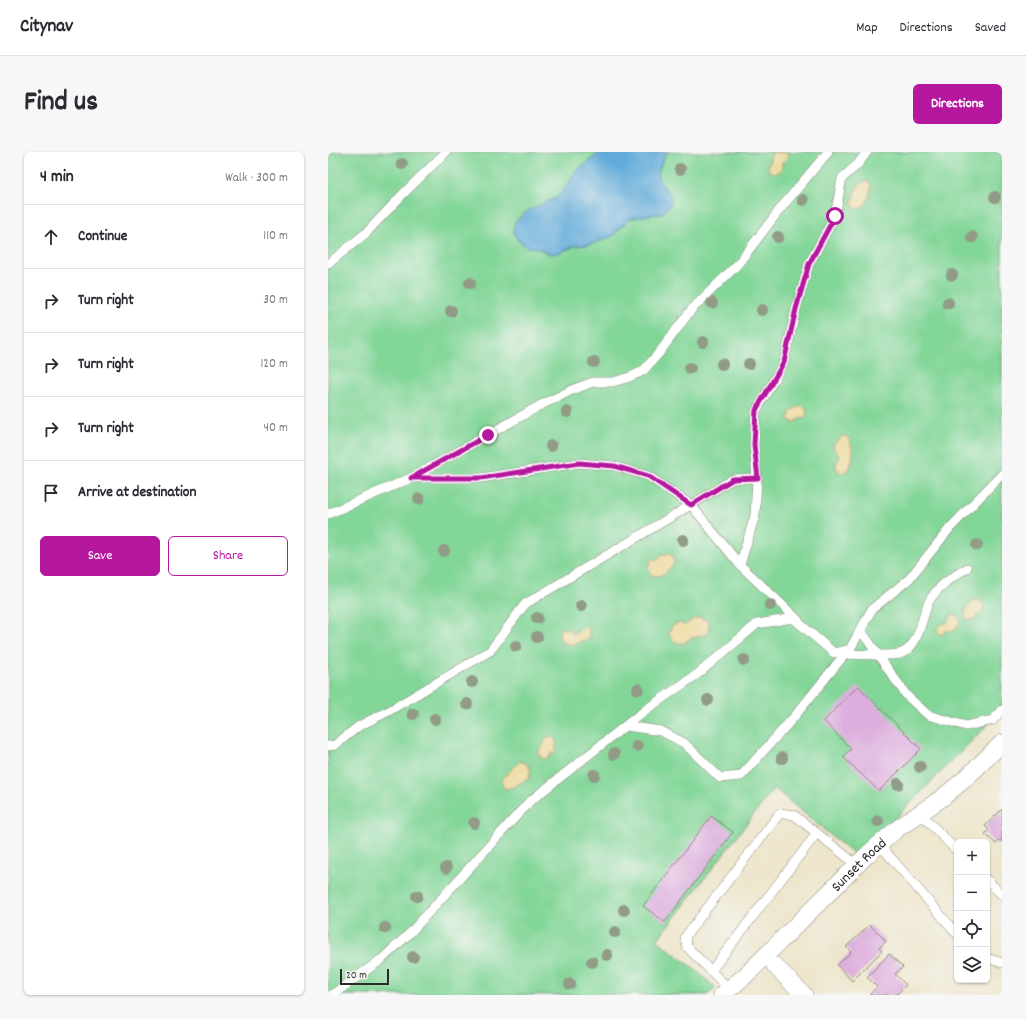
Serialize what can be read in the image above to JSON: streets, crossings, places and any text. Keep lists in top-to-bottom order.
{
  "streets": {
    "street": ["Sunset Road"]
  },
  "scale_bar": "20 m",
  "page": {
    "header": "Citynav",
    "nav": ["Map", "Directions", "Saved"],
    "title": "Find us",
    "buttons": [
      "Directions",
      ["Save", "Share"]
    ],
    "heading": ["4 min", "Walk · 300 m"],
    "list": [
      ["Continue", "110 m"],
      ["Turn right", "30 m"],
      ["Turn right", "120 m"],
      ["Turn right", "40 m"],
      "Arrive at destination"
    ],
    "map_buttons": ["+", "−"],
    "scale": "20 m"
  }
}
